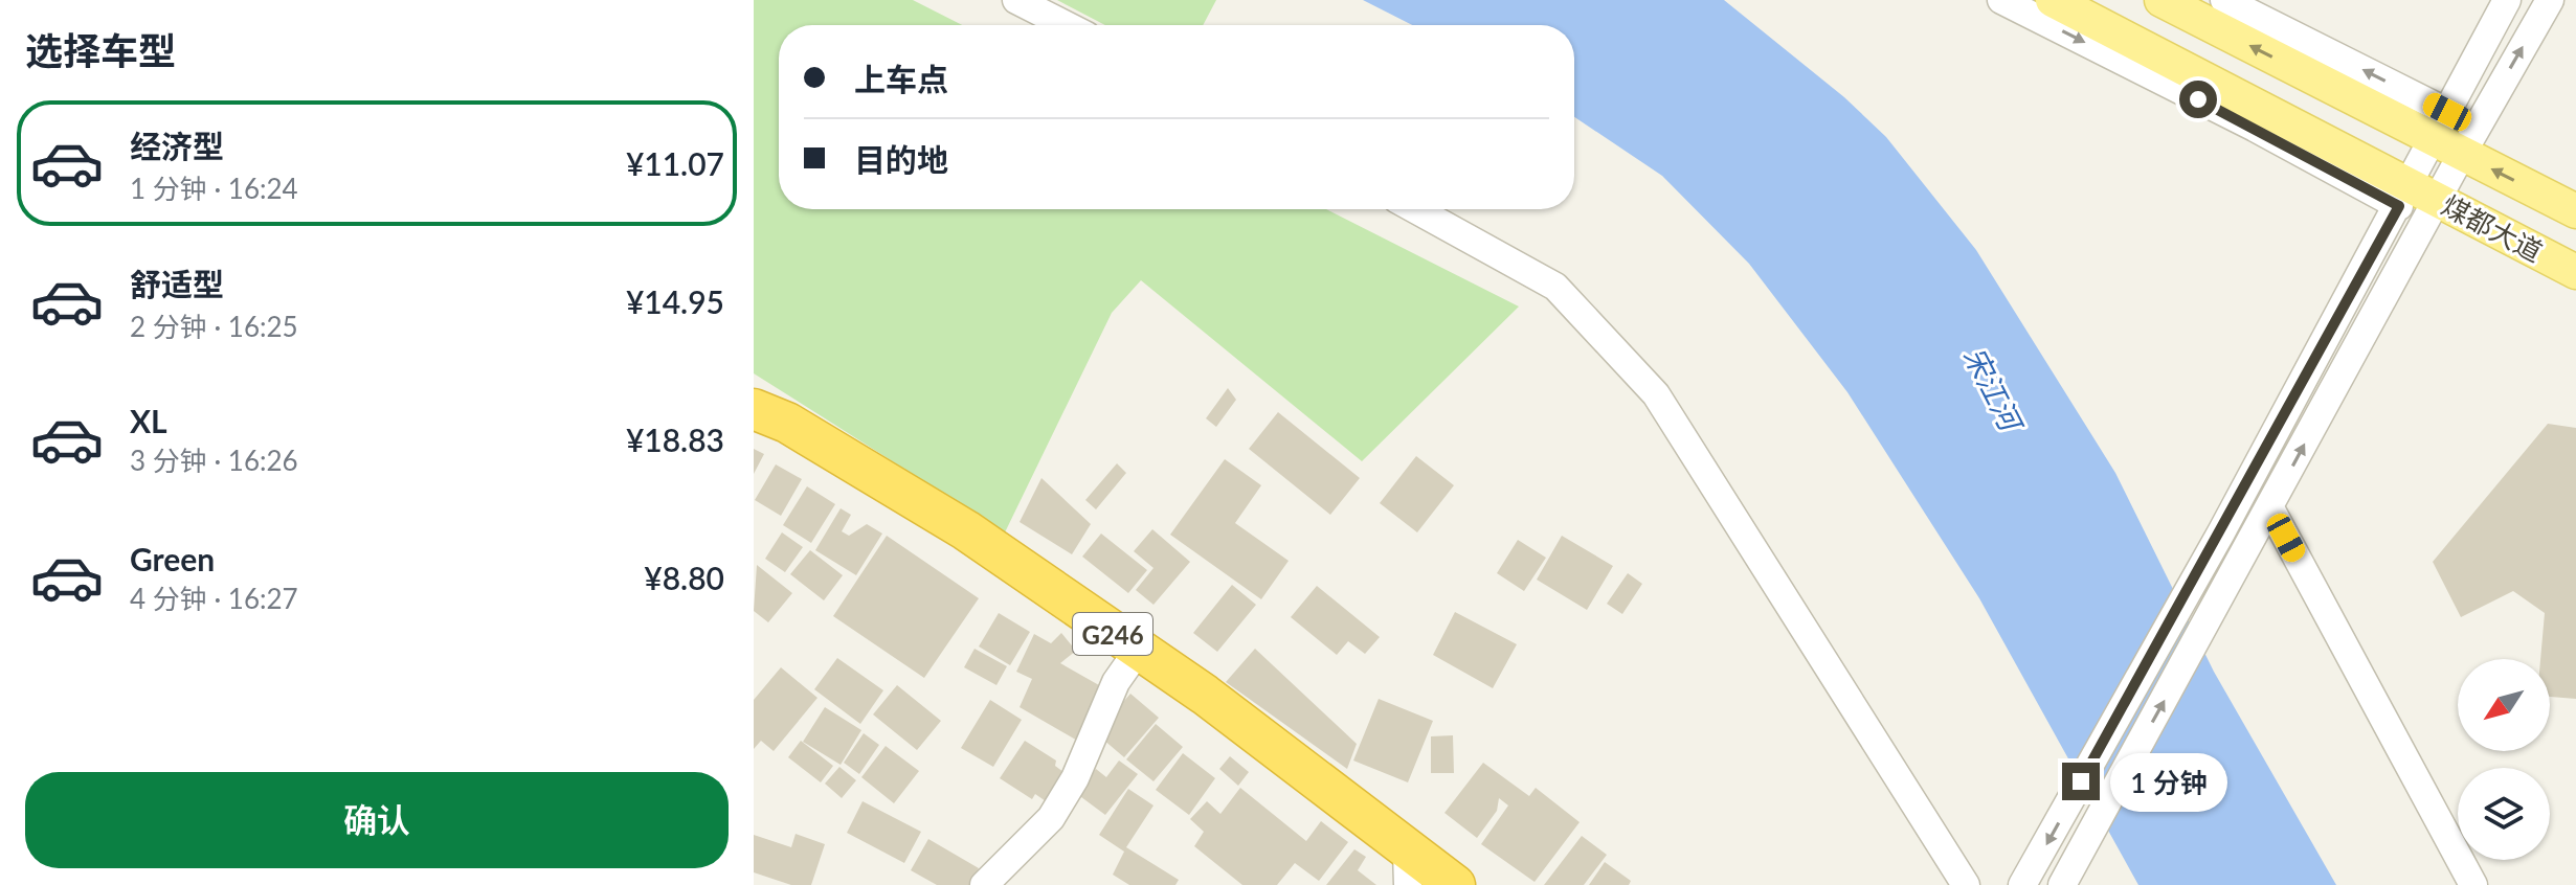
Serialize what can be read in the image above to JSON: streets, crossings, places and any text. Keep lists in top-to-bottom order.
{
  "streets": {
    "highway": ["G246"],
    "main road": ["煤都大道"]
  },
  "water": ["宋江河"],
  "north": "bottom left",
  "page": {
    "heading": "选择车型",
    "banner": ["上车点", "目的地"],
    "list": [
      {
        "name": "经济型",
        "note": "1 分钟 · 16:24",
        "value": "¥11.07"
      },
      {
        "name": "舒适型",
        "note": "2 分钟 · 16:25",
        "value": "¥14.95"
      },
      {
        "name": "XL",
        "note": "3 分钟 · 16:26",
        "value": "¥18.83"
      },
      {
        "name": "Green",
        "note": "4 分钟 · 16:27",
        "value": "¥8.80"
      }
    ],
    "bubble": "1 分钟",
    "buttons": "确认"
  }
}
